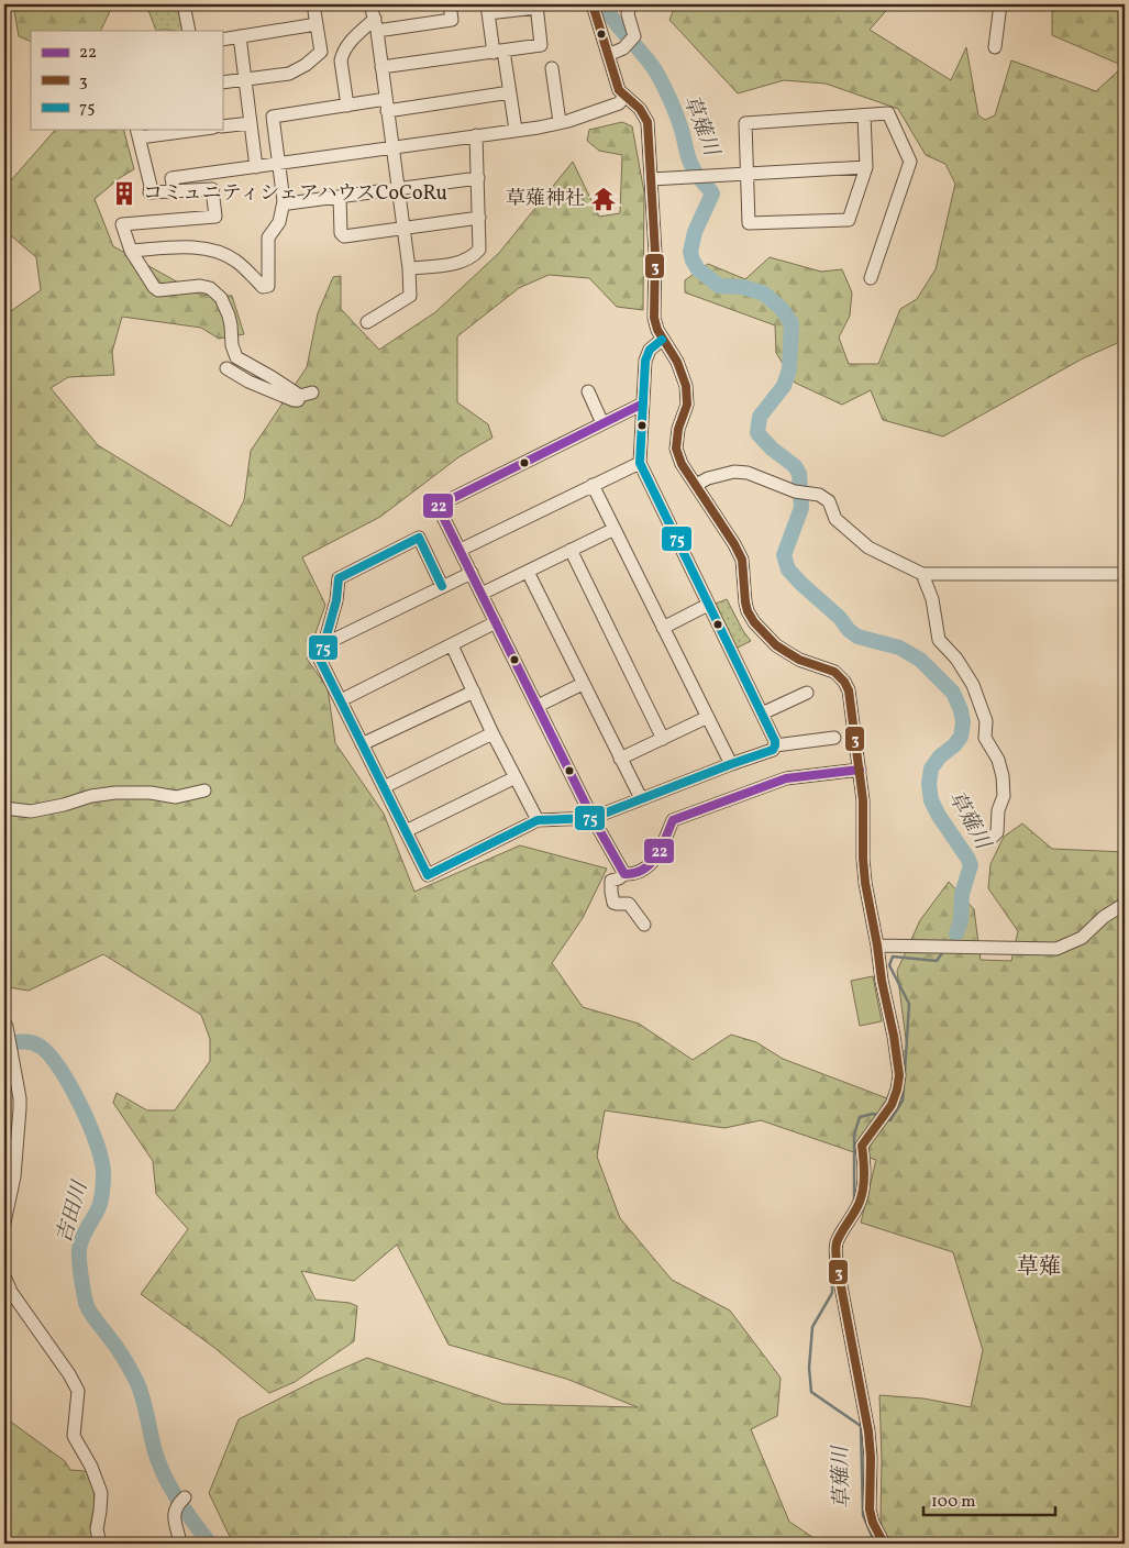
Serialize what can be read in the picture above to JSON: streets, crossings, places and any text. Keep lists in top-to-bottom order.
{
  "districts": ["草薙"],
  "water": ["草薙川", "吉田川"],
  "places": {
    "building": ["コミュニティシェアハウスCoCoRu"],
    "temple": ["草薙神社"]
  },
  "lines": ["transit line 3", "transit line 75", "transit line 22"],
  "legend": ["22", "3", "75"],
  "scale_bar": "100 m"
}
